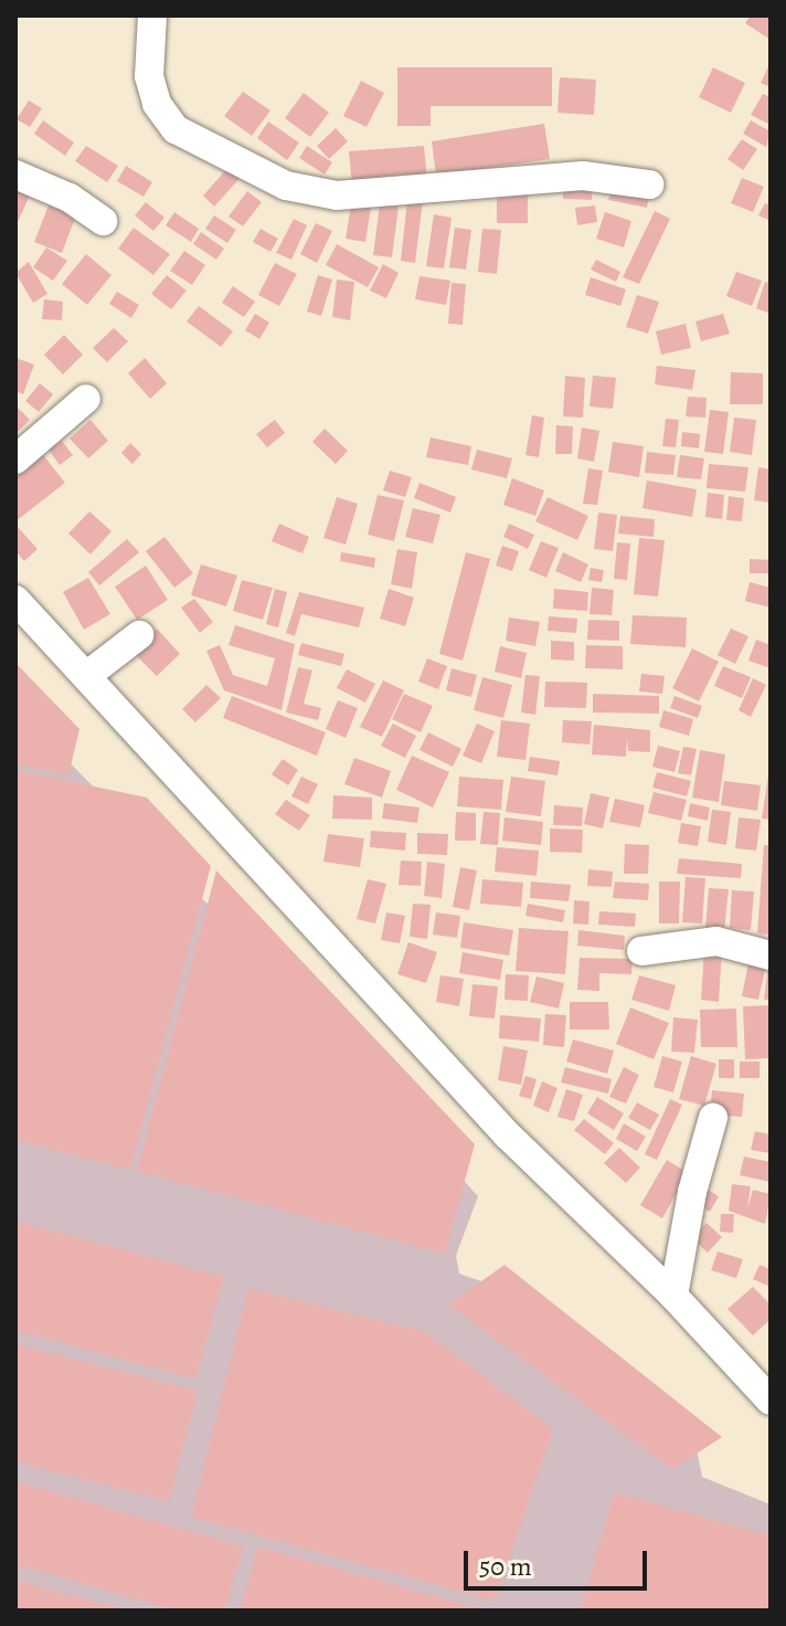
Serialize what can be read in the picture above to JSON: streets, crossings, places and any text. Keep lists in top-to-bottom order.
{
  "scale_bar": "50 m"
}
